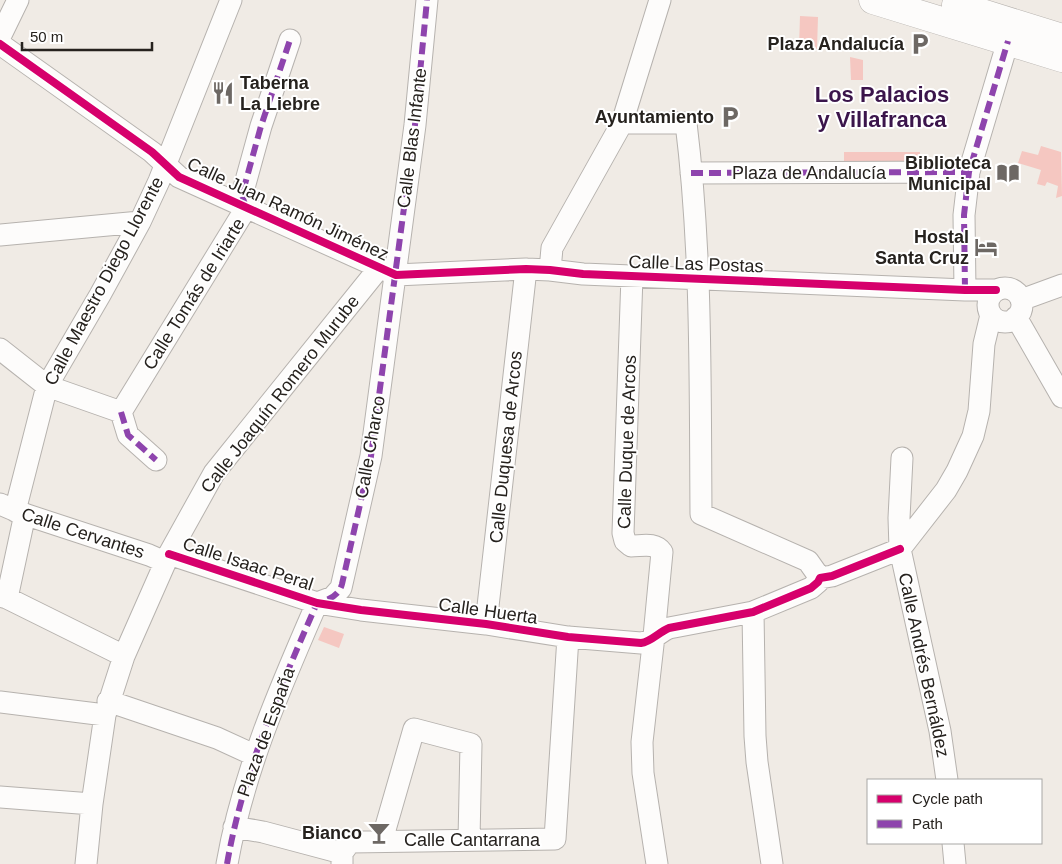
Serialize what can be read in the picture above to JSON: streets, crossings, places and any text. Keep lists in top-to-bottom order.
{
  "streets": {
    "street": [
      "Calle Blas Infante",
      "Plaza de Andalucía",
      "Calle Juan Ramón Jiménez",
      "Calle Las Postas",
      "Calle Maestro Diego Llorente",
      "Calle Tomás de Iriarte",
      "Calle Joaquín Romero Murube",
      "Calle Duque de Arcos",
      "Calle Charco",
      "Calle Duquesa de Arcos",
      "Calle Cervantes",
      "Calle Isaac Peral",
      "Calle Huerta",
      "Calle Andrés Bernáldez",
      "Plaza de España",
      "Calle Cantarrana"
    ]
  },
  "crossings": [
    ["Calle Blas Infante", "Calle Juan Ramón Jiménez"],
    ["Calle Blas Infante", "Calle Las Postas"],
    ["Calle Blas Infante", "Calle Joaquín Romero Murube"],
    ["Calle Blas Infante", "Calle Charco"],
    ["Calle Juan Ramón Jiménez", "Calle Las Postas"],
    ["Calle Juan Ramón Jiménez", "Calle Maestro Diego Llorente"],
    ["Calle Juan Ramón Jiménez", "Calle Tomás de Iriarte"],
    ["Calle Juan Ramón Jiménez", "Calle Joaquín Romero Murube"],
    ["Calle Juan Ramón Jiménez", "Calle Charco"],
    ["Calle Las Postas", "Calle Joaquín Romero Murube"],
    ["Calle Las Postas", "Calle Duque de Arcos"],
    ["Calle Las Postas", "Calle Charco"],
    ["Calle Las Postas", "Calle Duquesa de Arcos"],
    ["Calle Maestro Diego Llorente", "Calle Cervantes"],
    ["Calle Joaquín Romero Murube", "Calle Charco"],
    ["Calle Joaquín Romero Murube", "Calle Cervantes"],
    ["Calle Joaquín Romero Murube", "Calle Isaac Peral"],
    ["Calle Duque de Arcos", "Calle Huerta"],
    ["Calle Charco", "Calle Isaac Peral"],
    ["Calle Charco", "Calle Huerta"],
    ["Calle Charco", "Plaza de España"],
    ["Calle Duquesa de Arcos", "Calle Huerta"],
    ["Calle Cervantes", "Calle Isaac Peral"],
    ["Calle Isaac Peral", "Calle Huerta"],
    ["Calle Isaac Peral", "Plaza de España"],
    ["Calle Huerta", "Plaza de España"],
    ["Calle Huerta", "Calle Cantarrana"]
  ],
  "districts": ["Los Palacios y Villafranca"],
  "places": {
    "parking": ["Plaza Andalucía", "Ayuntamiento"],
    "restaurant": ["Taberna La Liebre"],
    "library": ["Biblioteca Municipal"],
    "hotel": ["Hostal Santa Cruz"],
    "bar": ["Bianco"]
  },
  "legend": ["Cycle path", "Path"],
  "scale_bar": "50 m"
}
